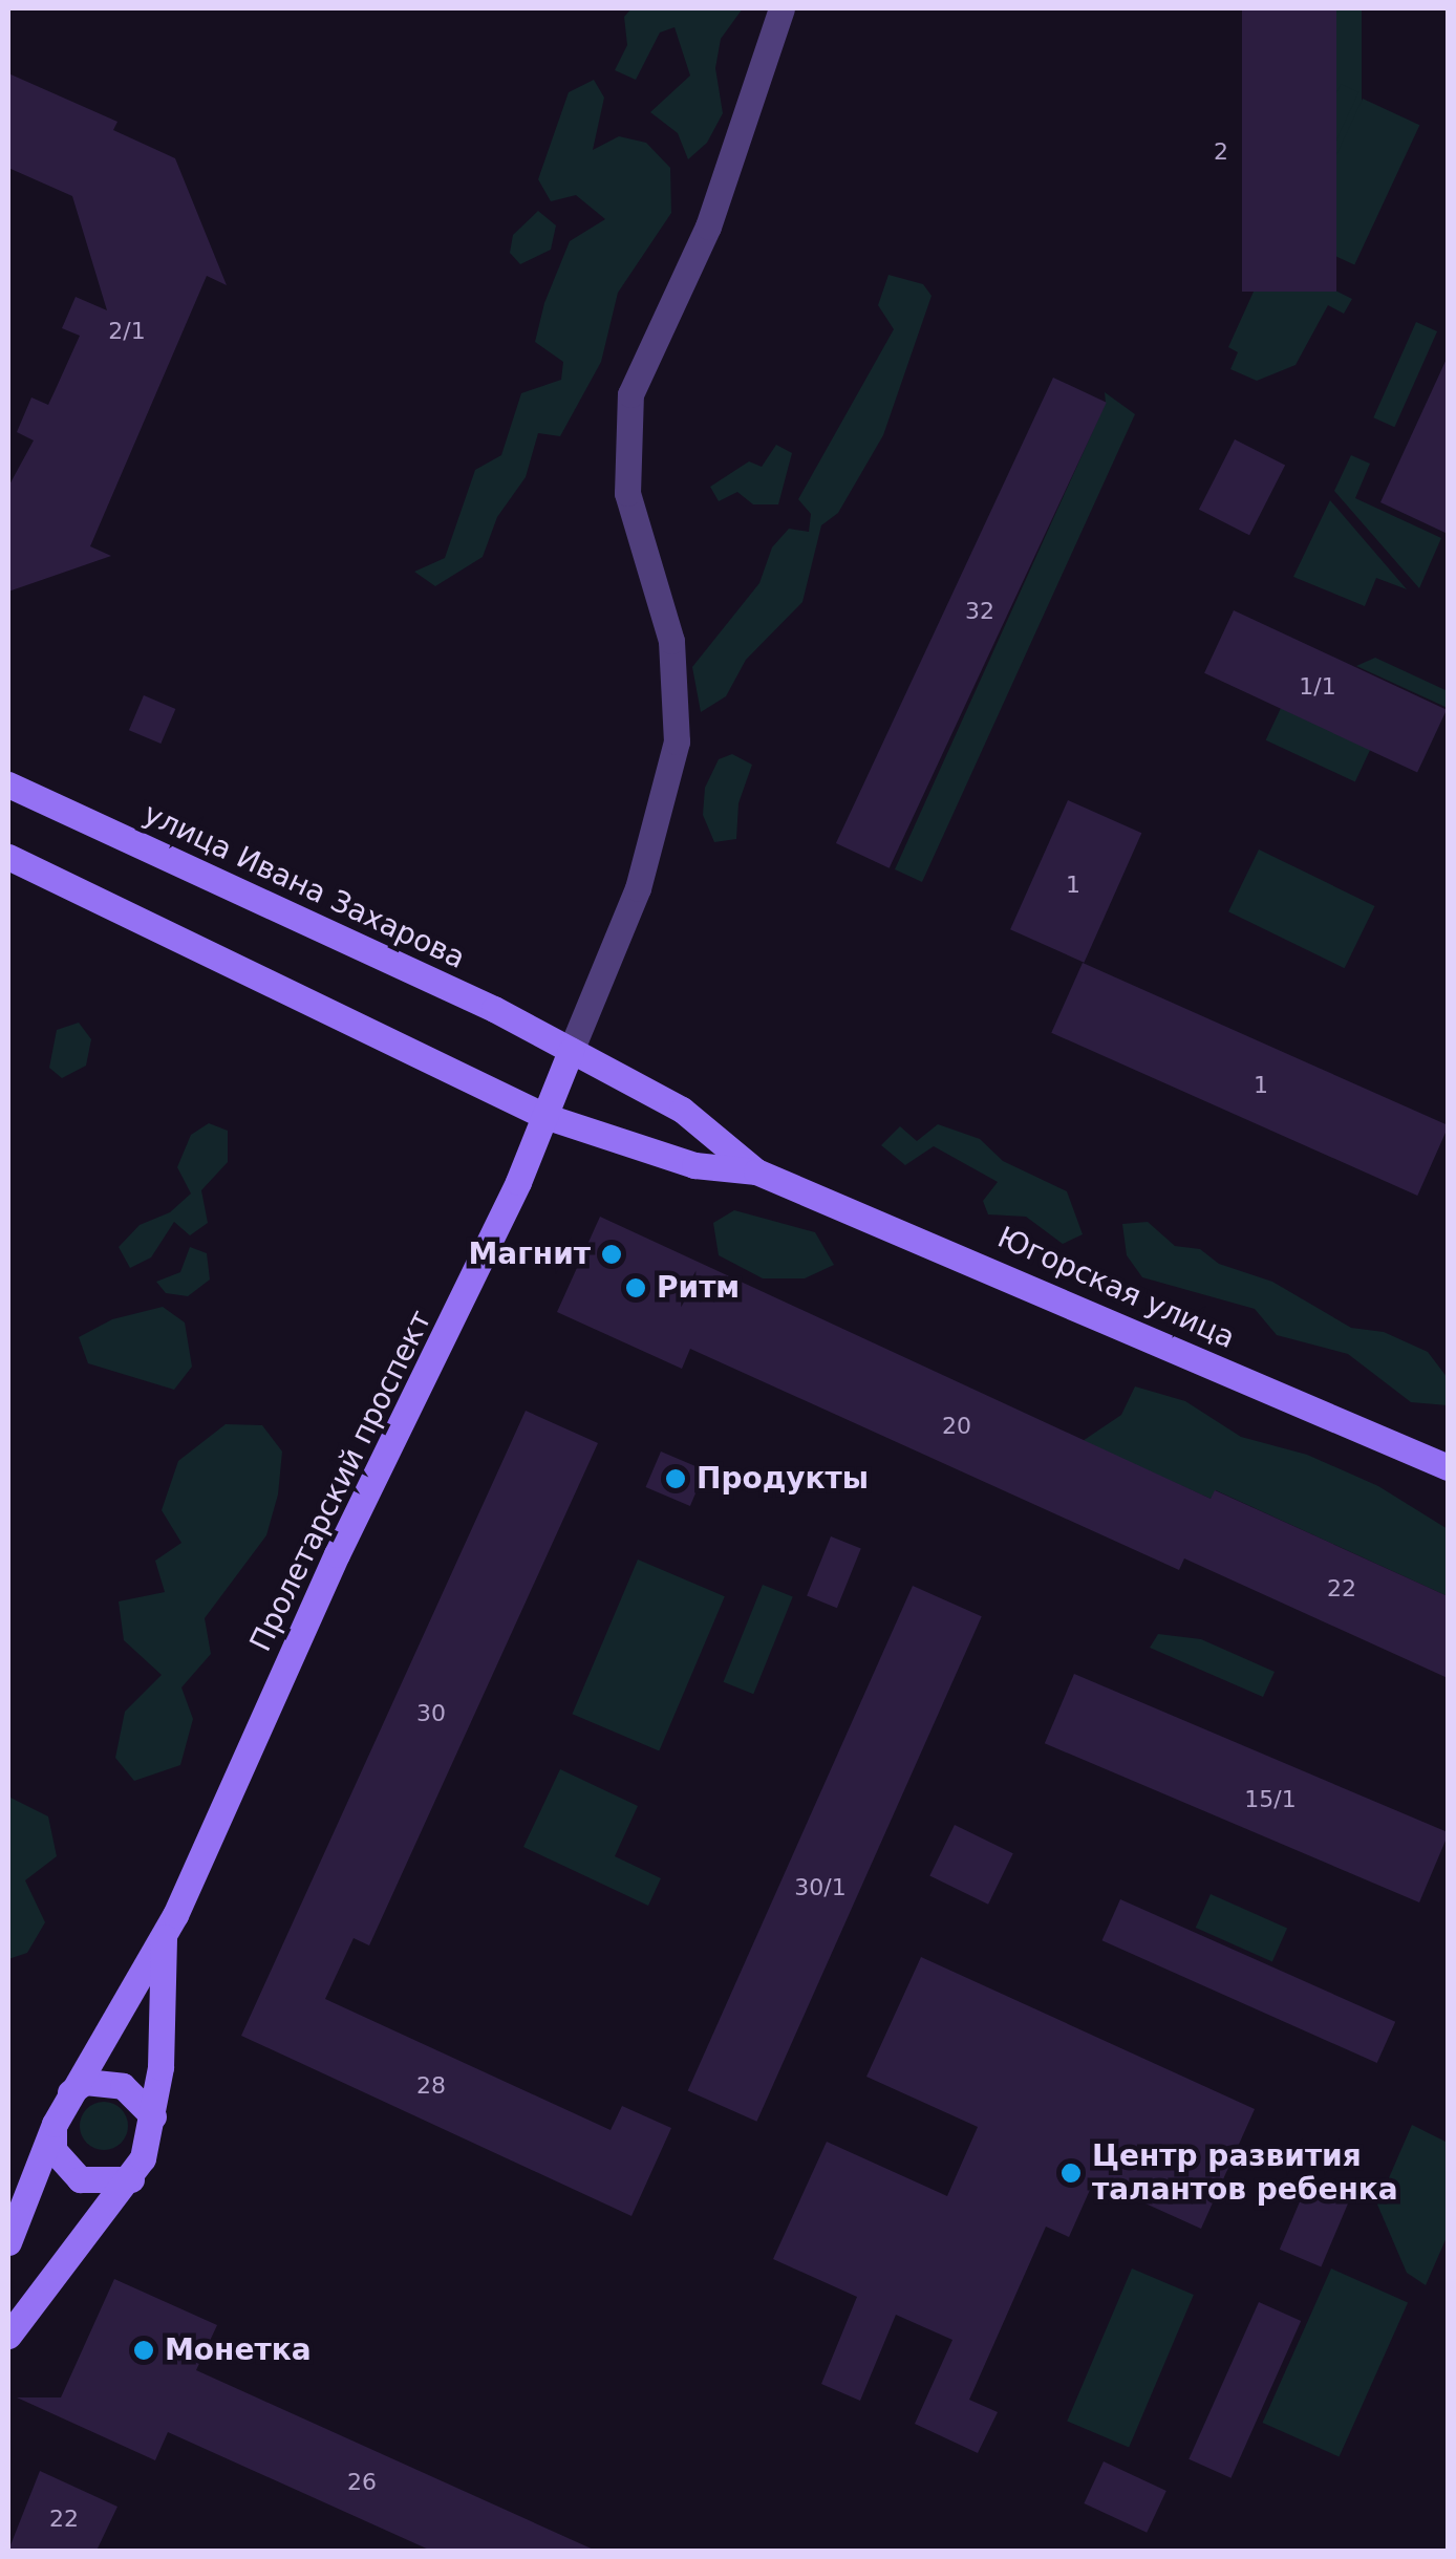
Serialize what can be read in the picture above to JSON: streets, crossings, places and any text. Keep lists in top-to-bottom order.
{
  "streets": {
    "main road": ["улица Ивана Захарова", "Югорская улица", "Пролетарский проспект"]
  },
  "crossings": [
    ["улица Ивана Захарова", "Югорская улица"],
    ["улица Ивана Захарова", "Пролетарский проспект"],
    ["Югорская улица", "Пролетарский проспект"]
  ],
  "places": [
    "Магнит",
    "Ритм",
    "Продукты",
    "Центр развития талантов ребенка",
    "Монетка"
  ],
  "house_numbers": [
    "2",
    "2/1",
    "32",
    "1/1",
    "1",
    "1",
    "20",
    "22",
    "30",
    "15/1",
    "30/1",
    "28",
    "26",
    "22"
  ]
}
